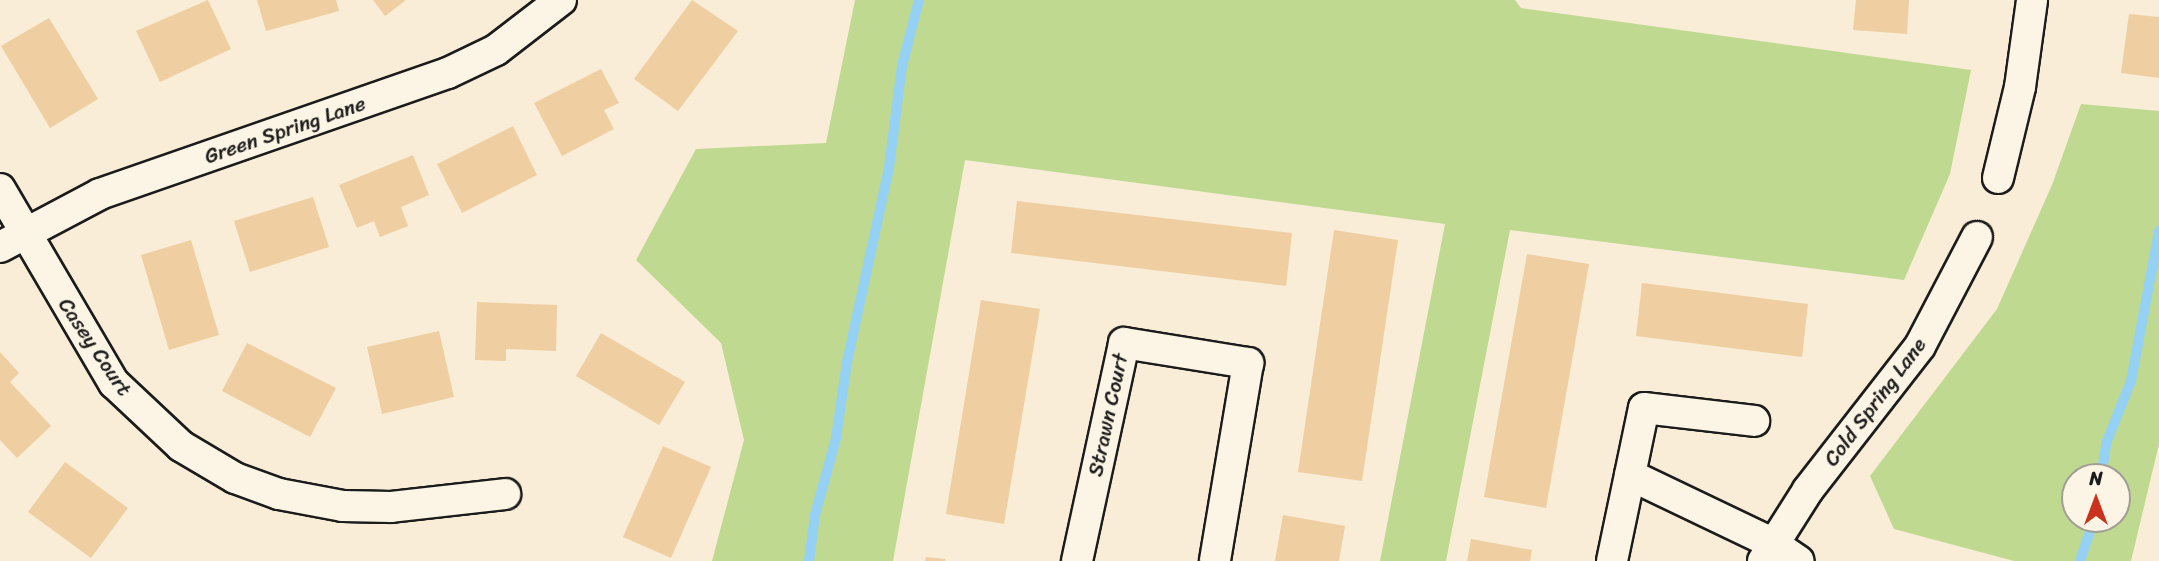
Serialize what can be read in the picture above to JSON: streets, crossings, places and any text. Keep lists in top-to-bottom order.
{
  "streets": {
    "street": [
      "Green Spring Lane",
      "Casey Court",
      "Cold Spring Lane",
      "Strawn Court"
    ]
  },
  "crossings": [
    ["Green Spring Lane", "Casey Court"]
  ],
  "north": "top"
}
